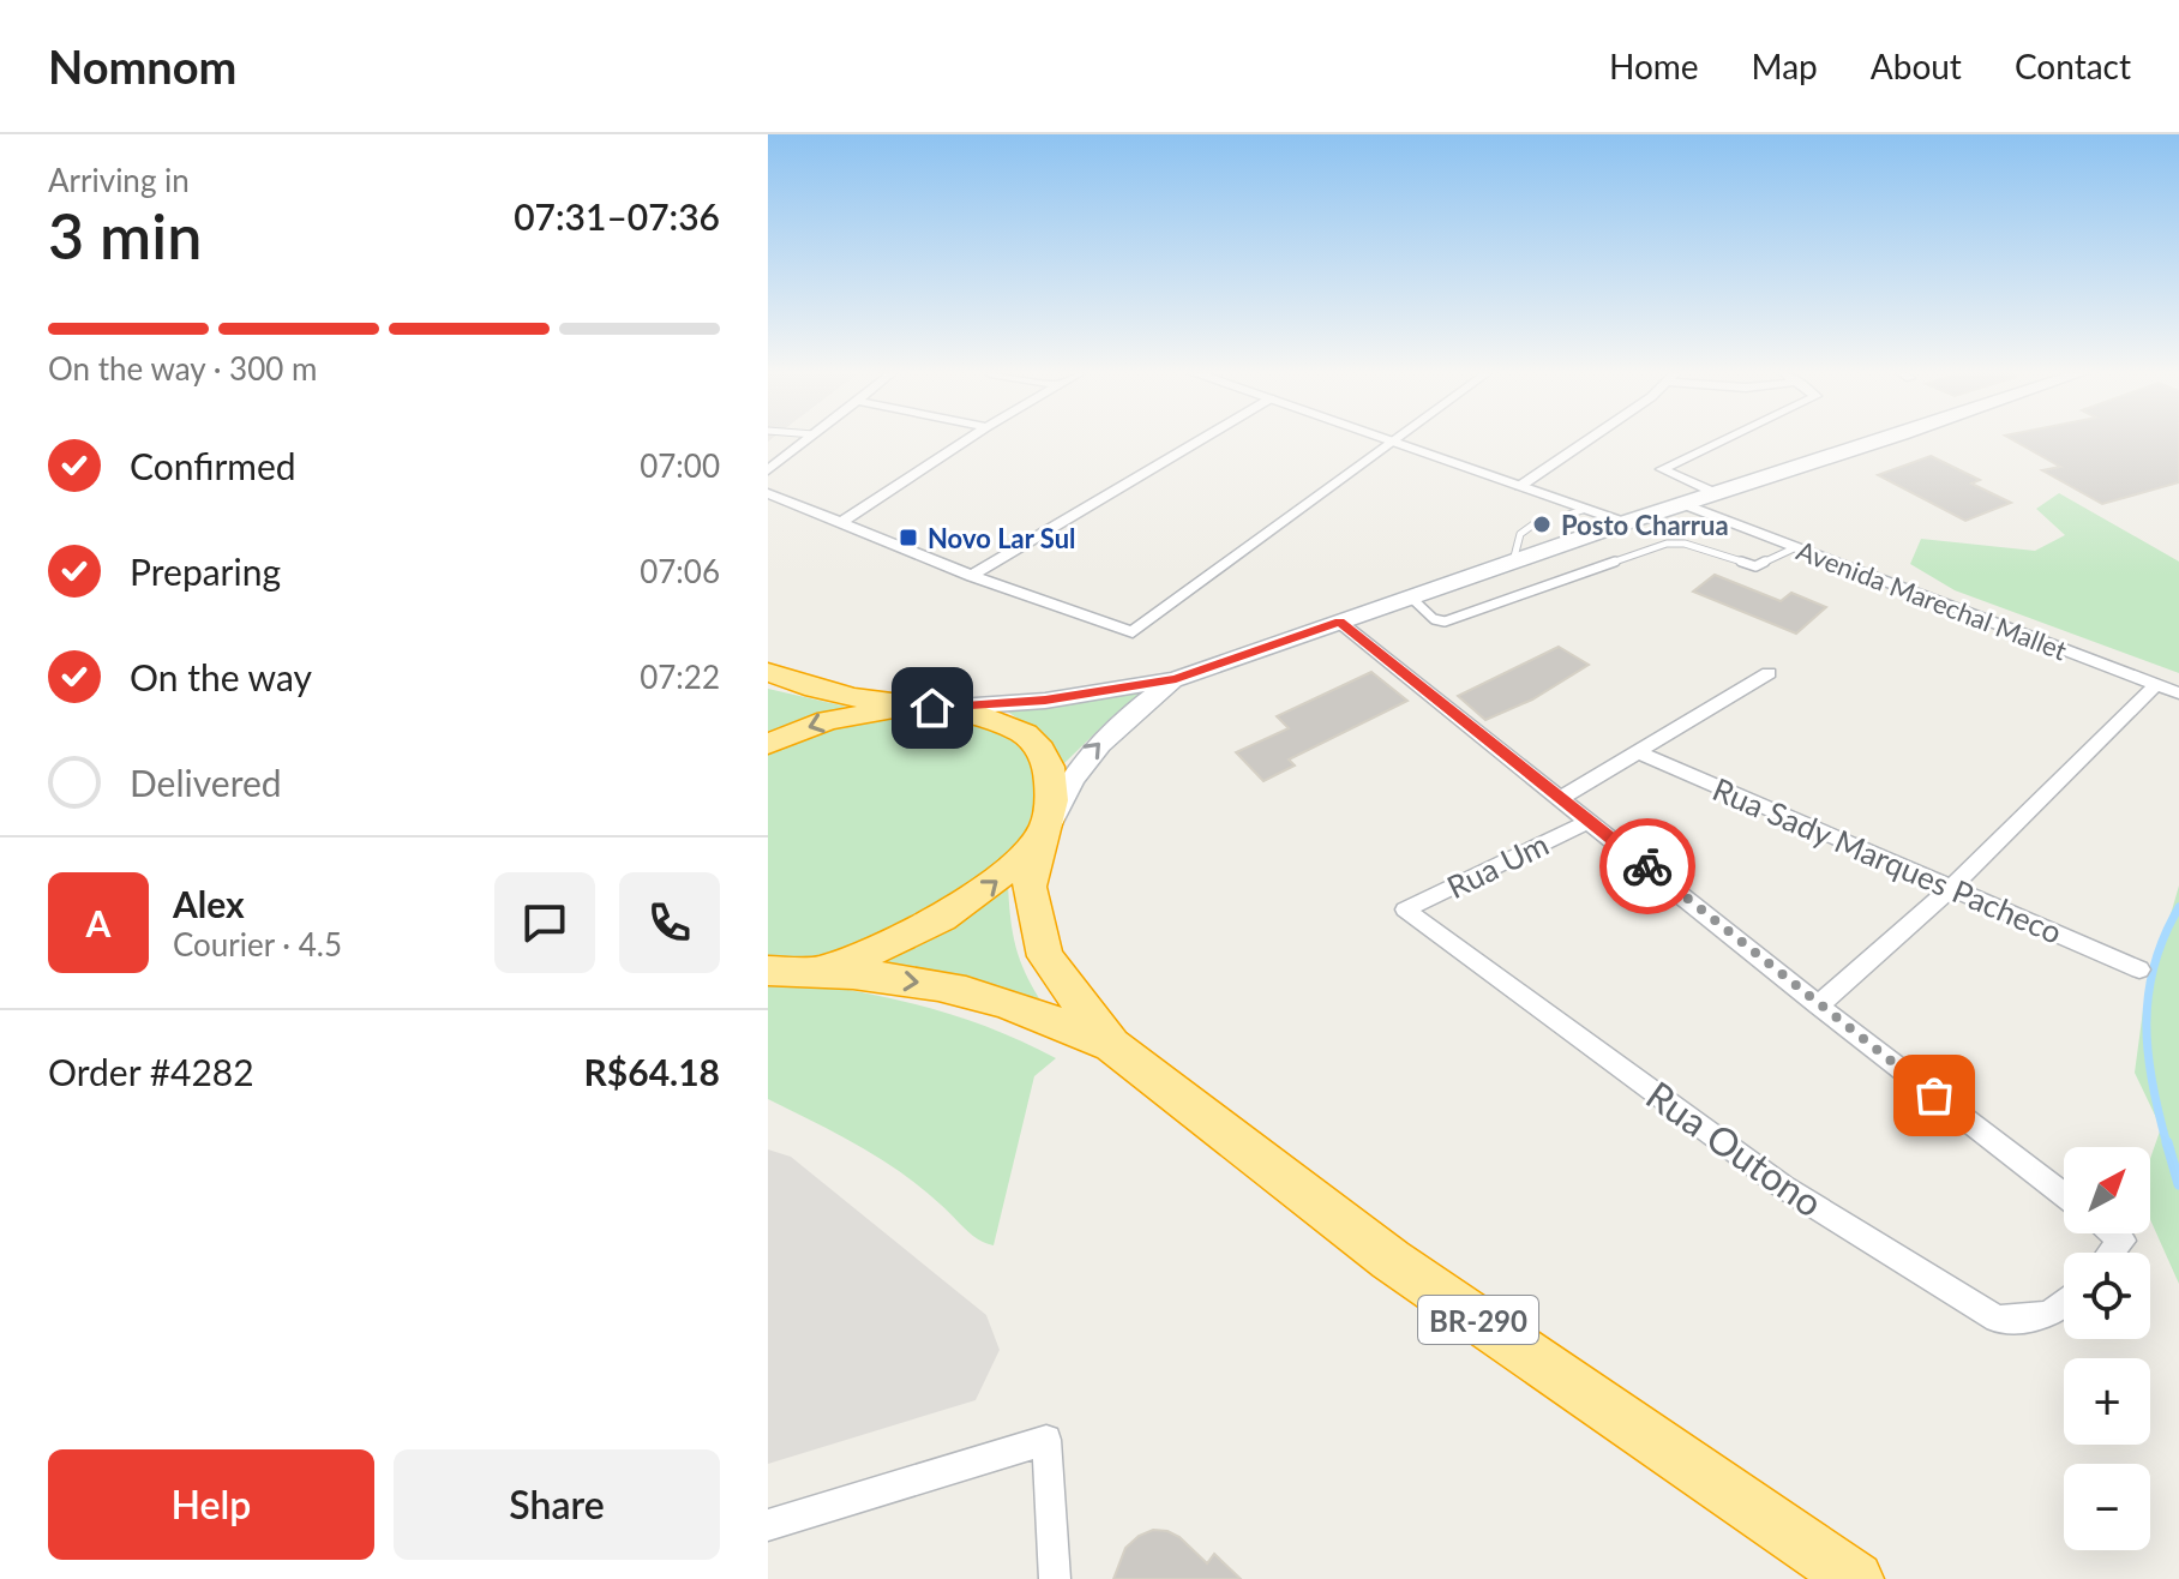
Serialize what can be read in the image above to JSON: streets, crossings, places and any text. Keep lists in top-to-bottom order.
{
  "streets": {
    "highway": ["BR-290"],
    "street": [
      "Avenida Marechal Mallet",
      "Rua Sady Marques Pacheco",
      "Rua Um",
      "Rua Outono"
    ]
  },
  "crossings": [
    ["Rua Um", "Rua Outono"]
  ],
  "places": {
    "other": ["Posto Charrua"],
    "transit": ["Novo Lar Sul"]
  },
  "north": "top right",
  "page": {
    "header": "Nomnom",
    "nav": [
      "Home",
      "Map",
      "About",
      "Contact"
    ],
    "heading": ["3 min", "Arriving in", "07:31–07:36"],
    "panel": [
      "Alex",
      "Courier · 4.5",
      "Order #4282",
      "R$64.18"
    ],
    "bar": "On the way · 300 m",
    "list": [
      ["Confirmed", "07:00"],
      ["Preparing", "07:06"],
      ["On the way", "07:22"],
      "Delivered"
    ],
    "round": "A",
    "map_buttons": ["+", "−"],
    "buttons": ["Help", "Share"]
  }
}
